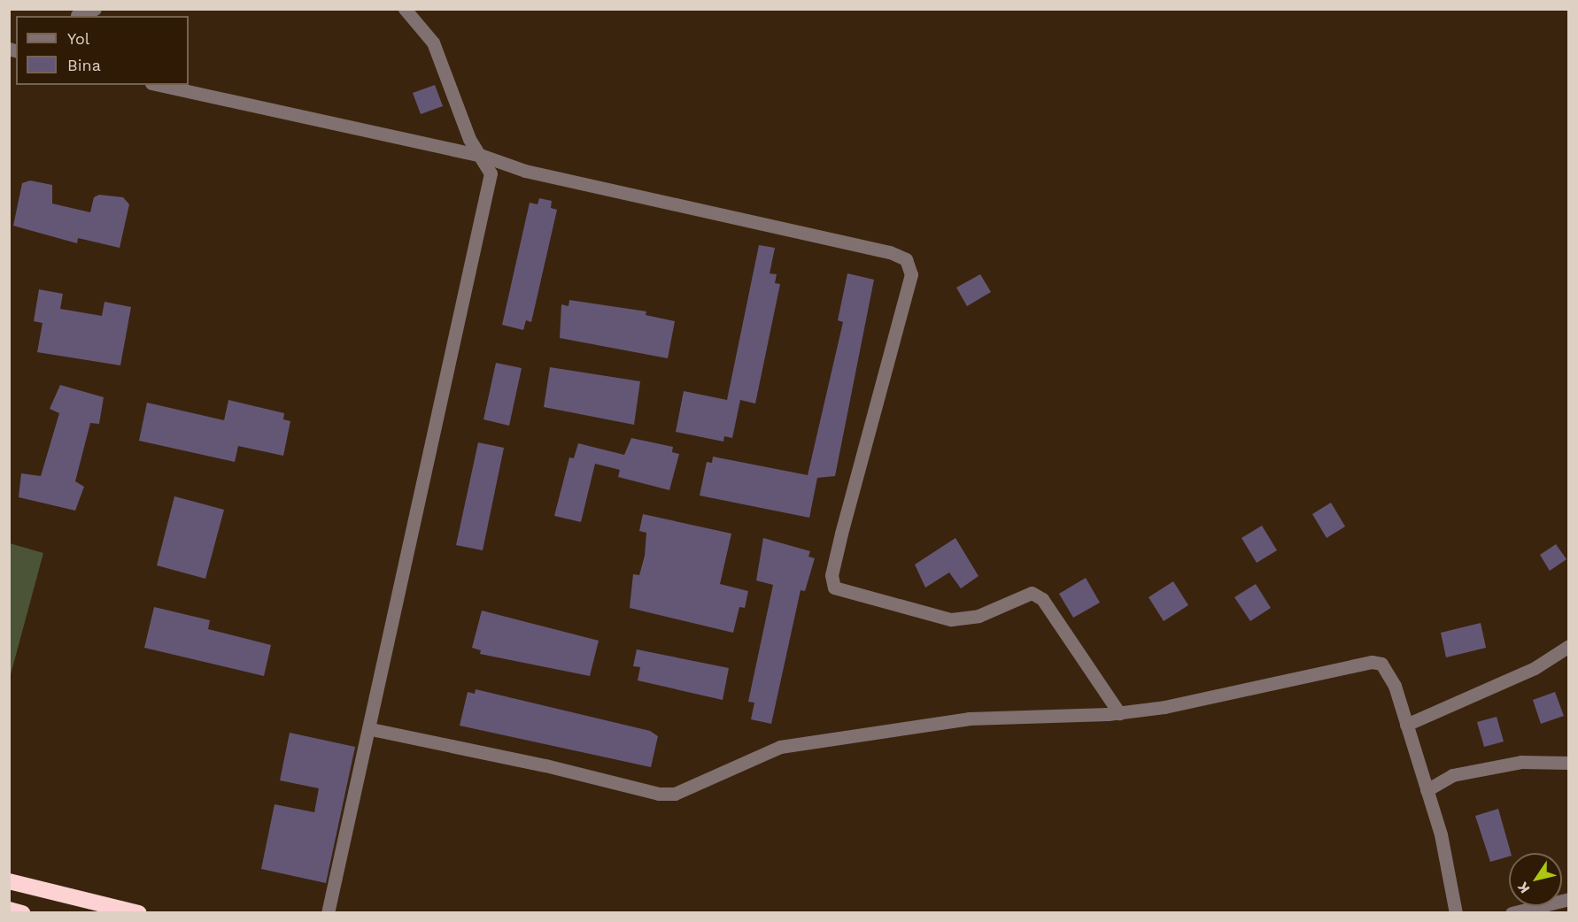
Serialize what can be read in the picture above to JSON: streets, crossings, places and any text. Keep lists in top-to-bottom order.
{
  "legend": ["Yol", "Bina"],
  "north": "bottom left"
}
